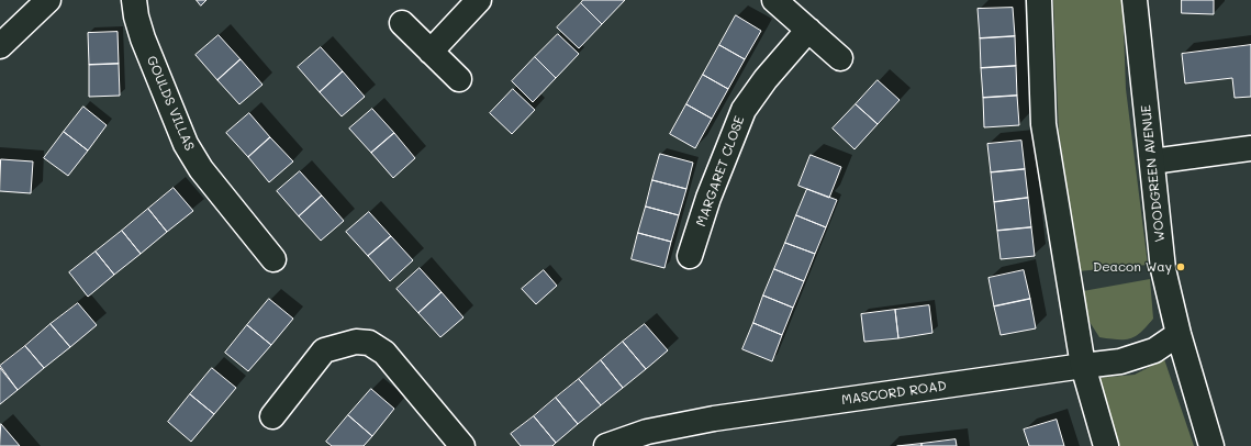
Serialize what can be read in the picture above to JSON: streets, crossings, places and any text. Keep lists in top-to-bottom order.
{
  "streets": {
    "street": [
      "GOULDS VILLAS",
      "MARGARET CLOSE",
      "WOODGREEN AVENUE",
      "MASCORD ROAD"
    ]
  },
  "crossings": [
    ["WOODGREEN AVENUE", "MASCORD ROAD"]
  ],
  "places": ["Deacon Way"]
}
